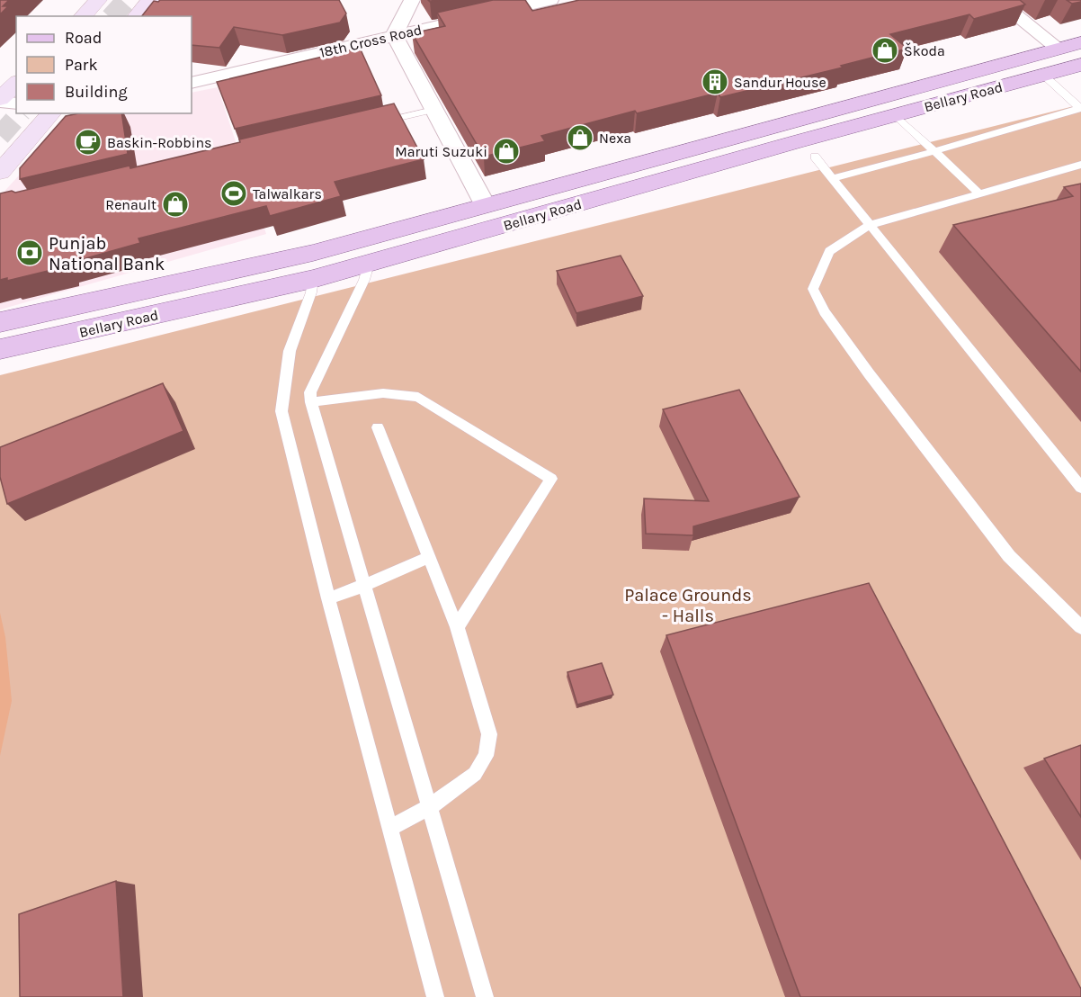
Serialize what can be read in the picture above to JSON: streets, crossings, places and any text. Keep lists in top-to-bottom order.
{
  "streets": {
    "main road": ["Bellary Road"],
    "street": ["18th Cross Road"]
  },
  "parks": ["Palace Grounds - Halls"],
  "places": {
    "shop": [
      "Škoda",
      "Nexa",
      "Maruti Suzuki",
      "Renault"
    ],
    "building": ["Sandur House"],
    "cafe": ["Baskin-Robbins"],
    "sports": ["Talwalkars"],
    "bank": ["Punjab National Bank"]
  },
  "legend": ["Road", "Park", "Building"]
}
